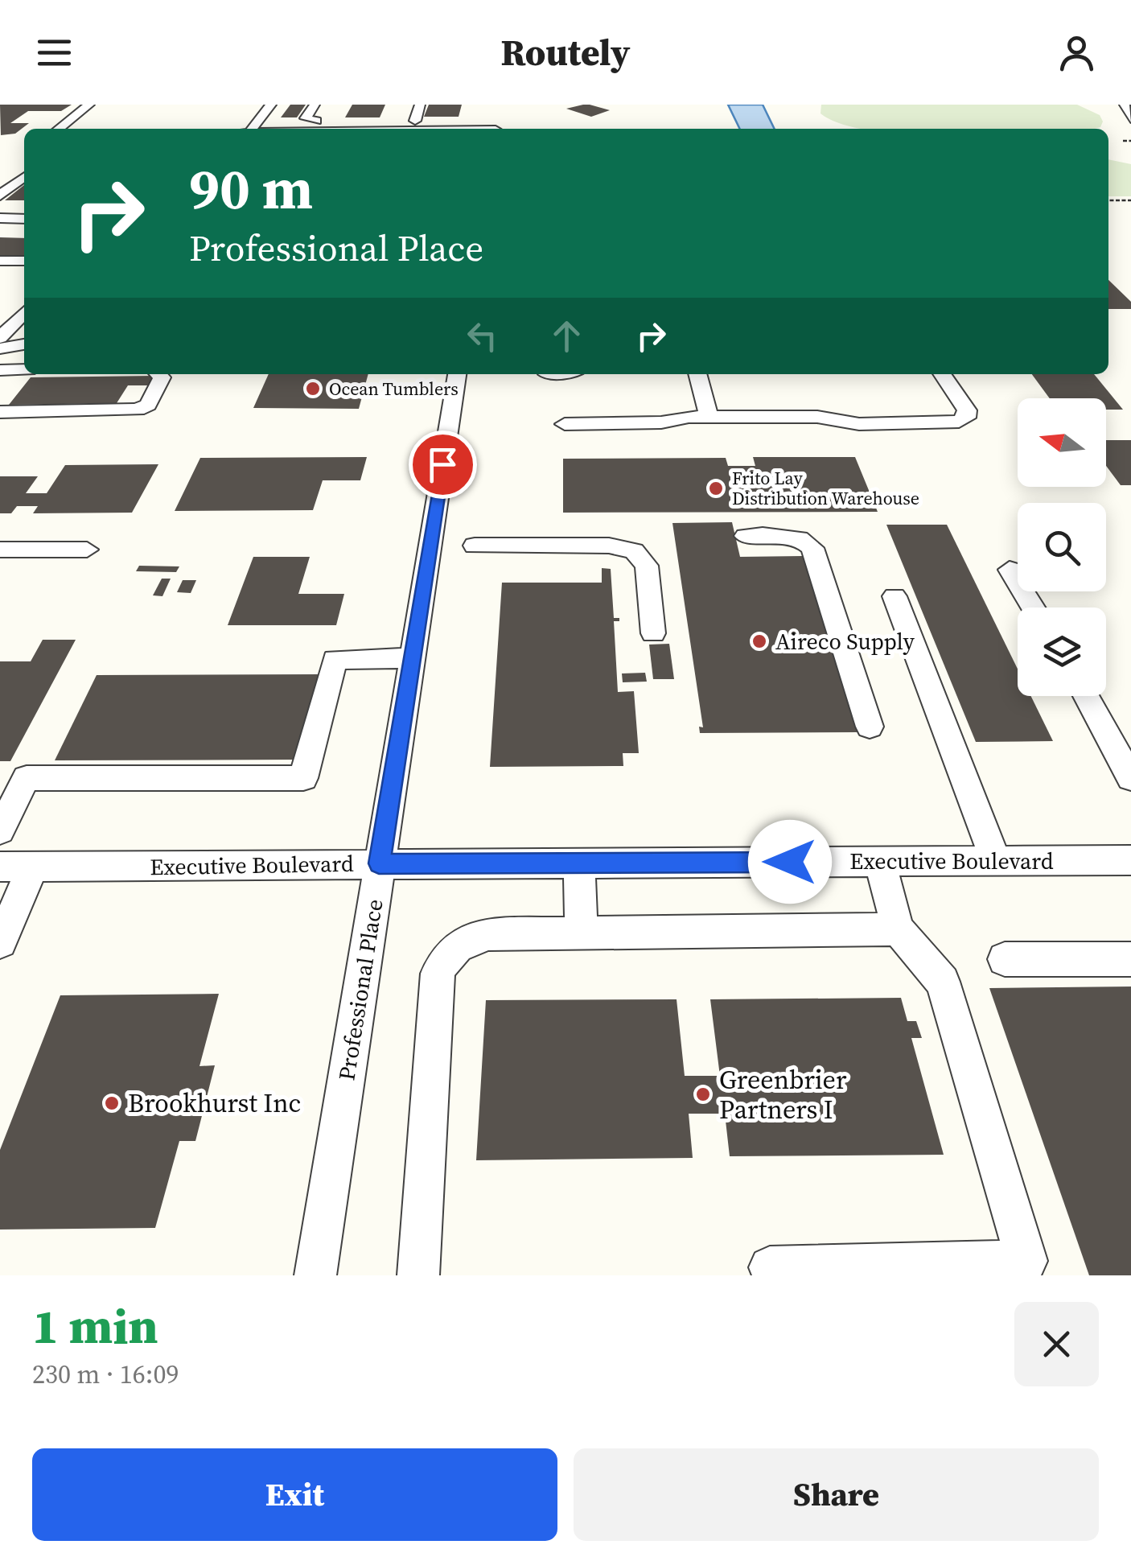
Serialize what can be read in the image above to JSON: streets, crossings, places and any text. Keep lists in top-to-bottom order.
{
  "streets": {
    "street": ["Executive Boulevard", "Professional Place"]
  },
  "crossings": [
    ["Executive Boulevard", "Professional Place"]
  ],
  "places": [
    "Ocean Tumblers",
    "Frito Lay Distribution Warehouse",
    "Aireco Supply",
    "Greenbrier Partners I",
    "Brookhurst Inc"
  ],
  "north": "left",
  "page": {
    "header": "Routely",
    "turn": ["90 m", "Professional Place"],
    "heading": ["1 min", "230 m · 16:09"],
    "buttons": ["Exit", "Share"]
  }
}
